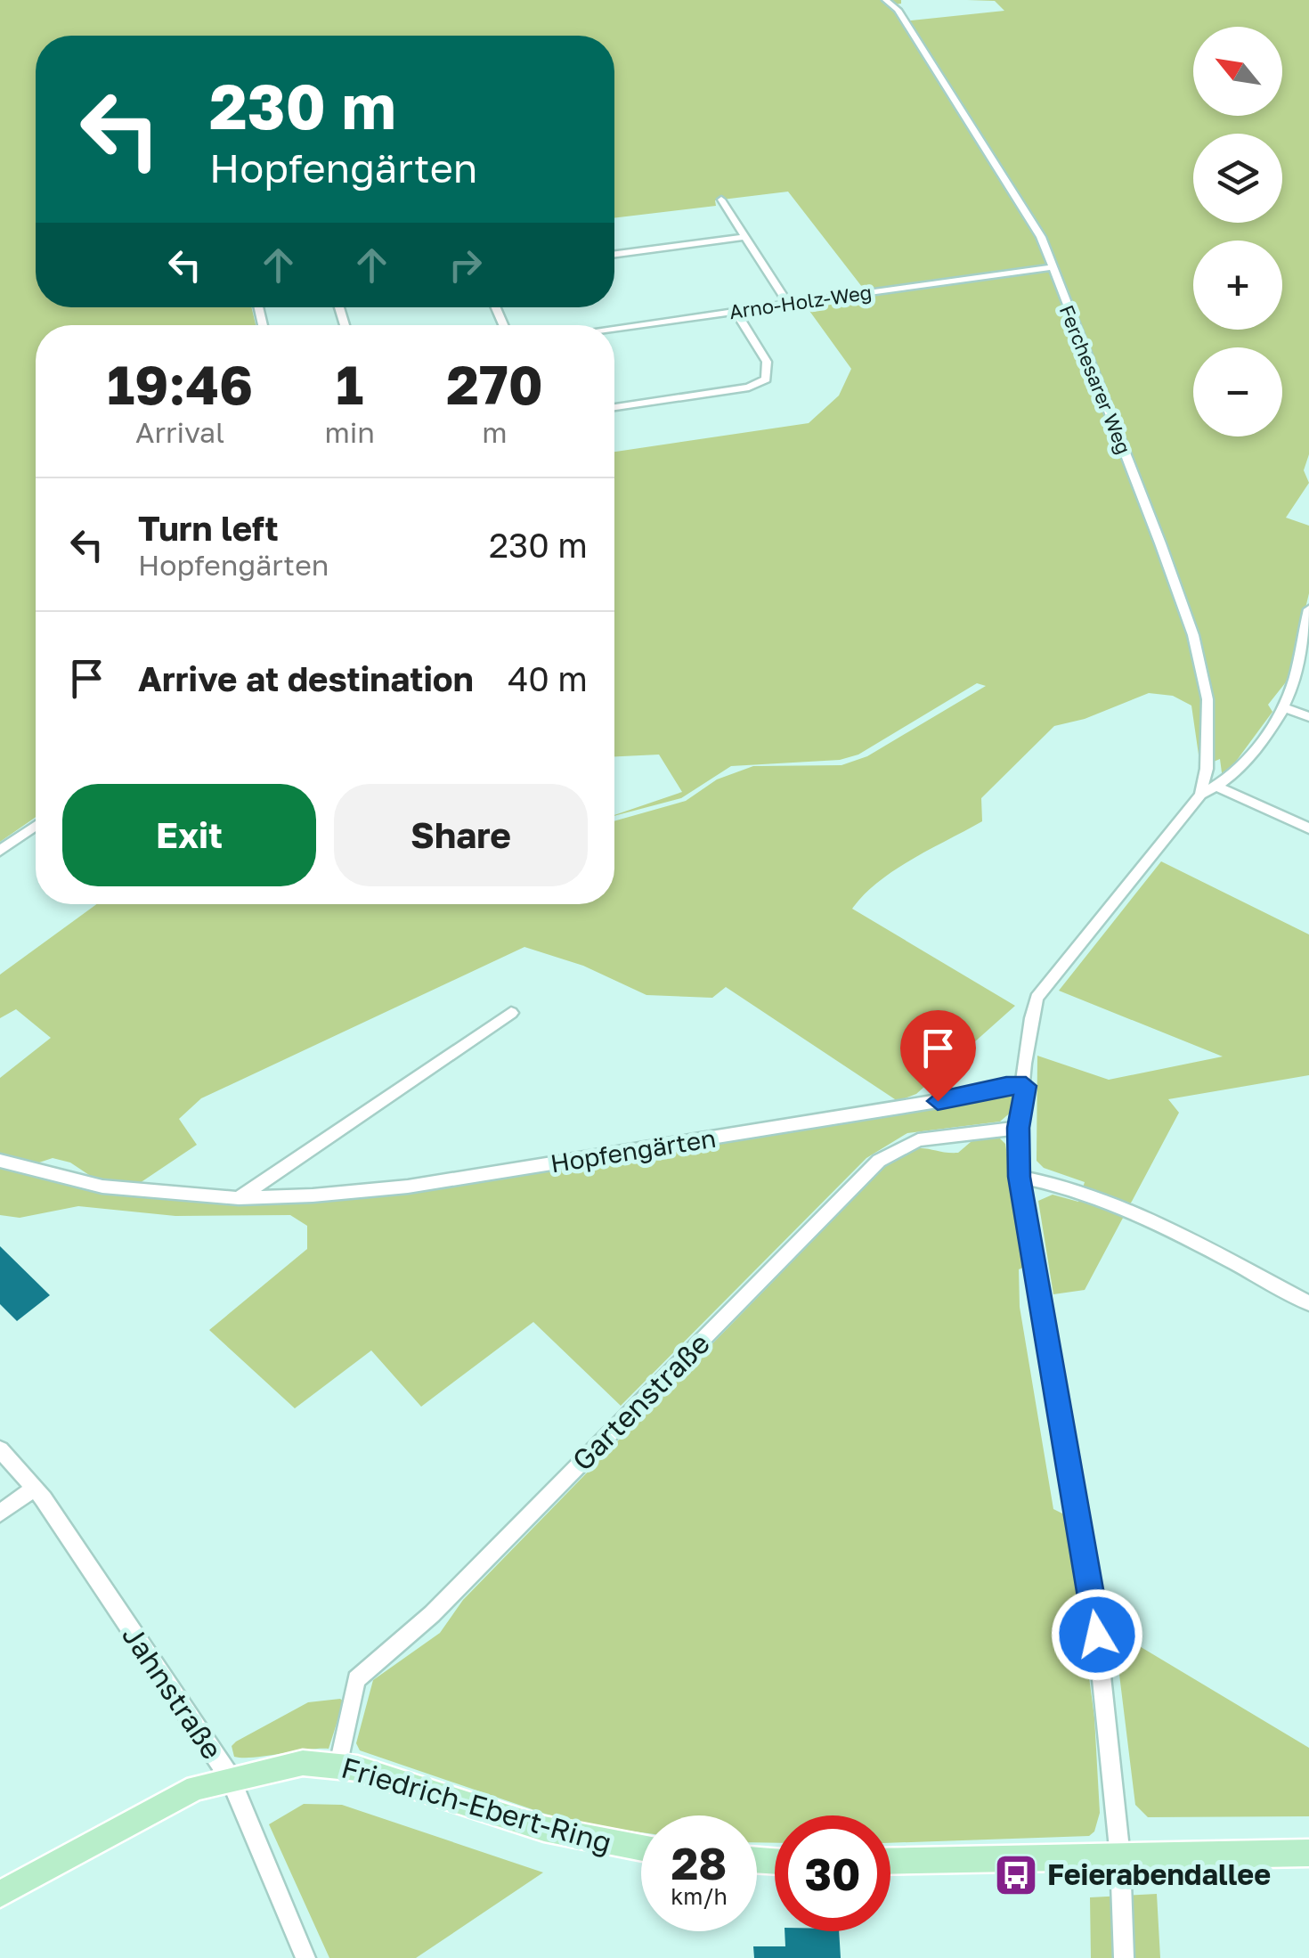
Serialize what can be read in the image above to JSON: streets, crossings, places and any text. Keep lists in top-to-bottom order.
{
  "streets": {
    "main road": ["Friedrich-Ebert-Ring"],
    "street": [
      "Arno-Holz-Weg",
      "Ferchesarer Weg",
      "Hopfengärten",
      "Gartenstraße",
      "Jahnstraße"
    ]
  },
  "crossings": [
    ["Arno-Holz-Weg", "Ferchesarer Weg"],
    ["Gartenstraße", "Friedrich-Ebert-Ring"],
    ["Jahnstraße", "Friedrich-Ebert-Ring"]
  ],
  "places": {
    "bus stop": ["Feierabendallee"]
  },
  "north": "top left",
  "page": {
    "map_buttons": ["+", "−"],
    "turn": ["230 m", "Hopfengärten"],
    "eta": [
      "19:46",
      "Arrival",
      "1",
      "min",
      "270",
      "m"
    ],
    "list": [
      {
        "name": "Turn left",
        "note": "Hopfengärten",
        "value": "230 m"
      },
      {
        "name": "Arrive at destination",
        "value": "40 m"
      }
    ],
    "buttons": ["Exit", "Share"],
    "speed": "28 km/h",
    "limit": "30"
  }
}
